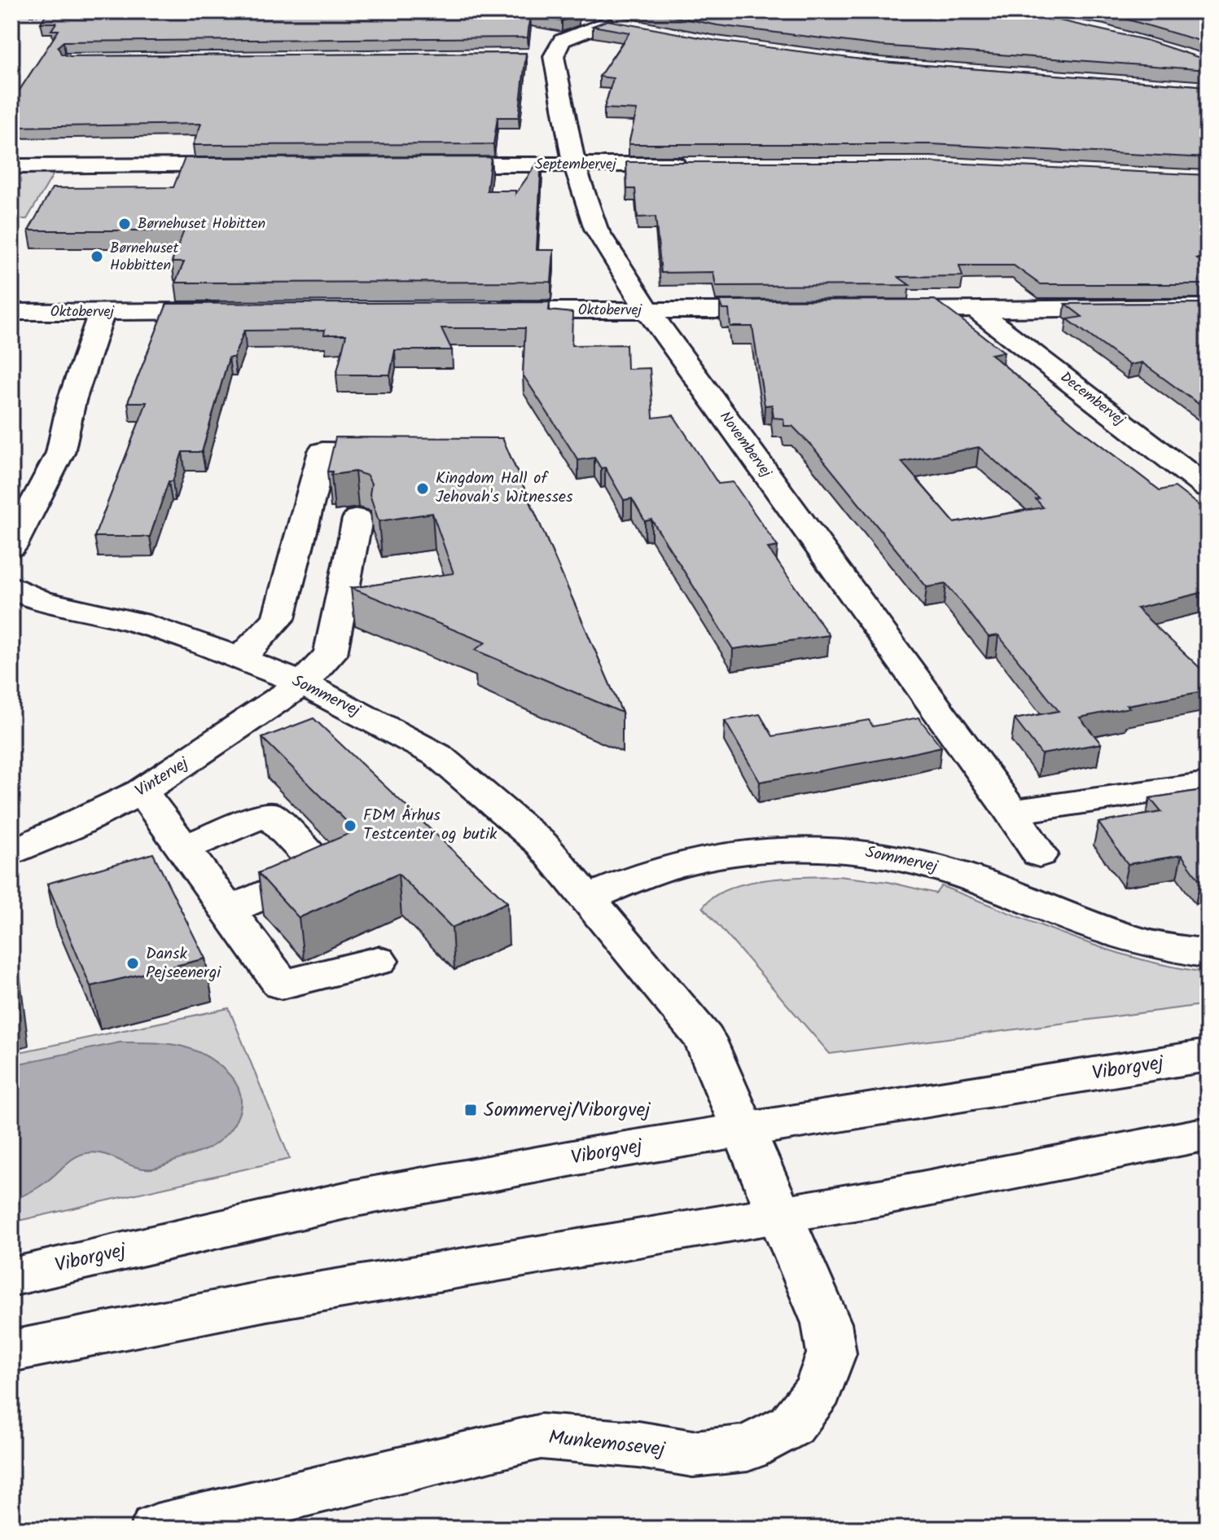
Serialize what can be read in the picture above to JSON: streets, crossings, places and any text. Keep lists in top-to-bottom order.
{
  "streets": {
    "street": [
      "Septembervej",
      "Oktobervej",
      "Decembervej",
      "Novembervej",
      "Sommervej",
      "Vintervej",
      "Viborgvej",
      "Munkemosevej"
    ]
  },
  "crossings": [
    ["Septembervej", "Novembervej"],
    ["Oktobervej", "Novembervej"],
    ["Sommervej", "Vintervej"],
    ["Sommervej", "Viborgvej"],
    ["Sommervej", "Munkemosevej"],
    ["Viborgvej", "Munkemosevej"]
  ],
  "places": {
    "other": [
      "Børnehuset Hobitten",
      "Børnehuset Hobbitten",
      "Kingdom Hall of Jehovah's Witnesses",
      "FDM Århus Testcenter og butik",
      "Dansk Pejseenergi"
    ],
    "transit": ["Sommervej/Viborgvej"]
  }
}
